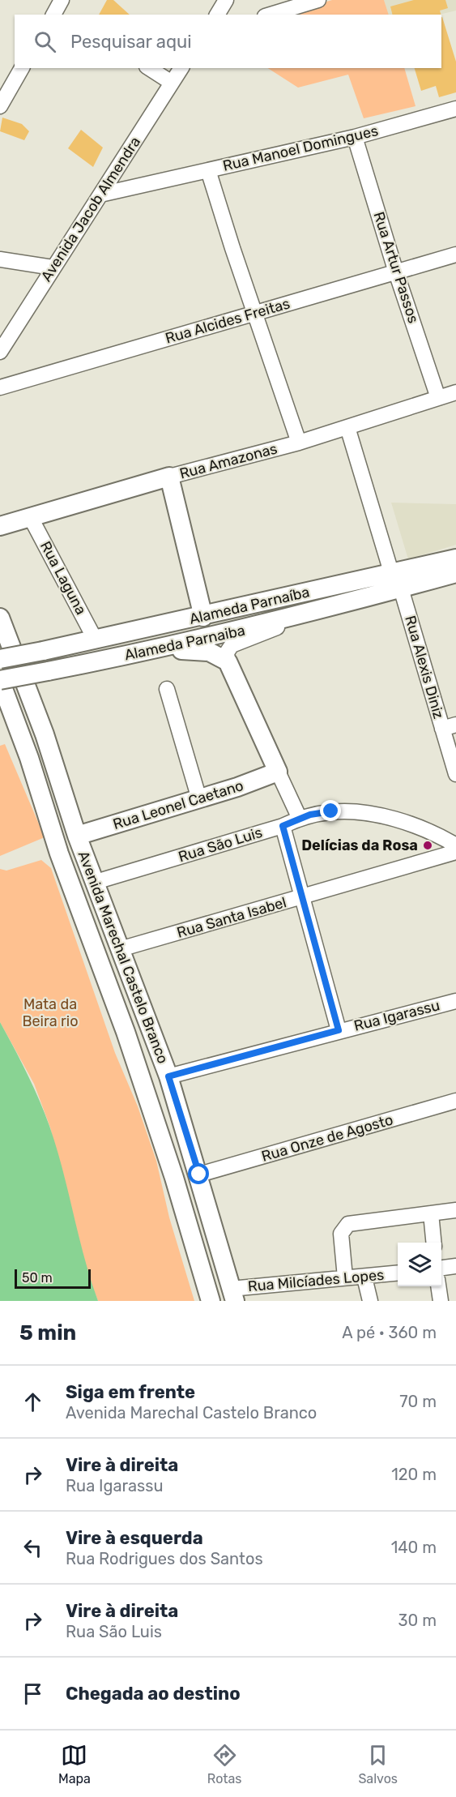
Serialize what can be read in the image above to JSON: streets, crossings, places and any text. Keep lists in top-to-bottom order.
{
  "streets": {
    "main road": [
      "Rua Amazonas",
      "Alameda Parnaíba",
      "Alameda Parnaiba",
      "Rua Leonel Caetano",
      "Avenida Marechal Castelo Branco"
    ],
    "street": [
      "Rua Manoel Domingues",
      "Avenida Jacob Almendra",
      "Rua Artur Passos",
      "Rua Alcides Freitas",
      "Rua Laguna",
      "Rua Alexis Diniz",
      "Rua São Luis",
      "Rua Santa Isabel",
      "Rua Igarassu",
      "Rua Onze de Agosto",
      "Rua Milcíades Lopes"
    ]
  },
  "crossings": [
    ["Rua Manoel Domingues", "Avenida Jacob Almendra"],
    ["Rua Manoel Domingues", "Rua Artur Passos"],
    ["Rua Artur Passos", "Rua Alcides Freitas"],
    ["Rua Artur Passos", "Rua Amazonas"],
    ["Rua Amazonas", "Rua Laguna"],
    ["Rua Laguna", "Alameda Parnaíba"],
    ["Alameda Parnaiba", "Rua Alexis Diniz"],
    ["Alameda Parnaiba", "Avenida Marechal Castelo Branco"],
    ["Rua Leonel Caetano", "Avenida Marechal Castelo Branco"],
    ["Rua São Luis", "Avenida Marechal Castelo Branco"],
    ["Rua Santa Isabel", "Avenida Marechal Castelo Branco"],
    ["Avenida Marechal Castelo Branco", "Rua Igarassu"],
    ["Avenida Marechal Castelo Branco", "Rua Onze de Agosto"],
    ["Avenida Marechal Castelo Branco", "Rua Milcíades Lopes"]
  ],
  "parks": ["Mata da Beira rio"],
  "places": ["Delícias da Rosa"],
  "scale_bar": "50 m",
  "page": {
    "search": "Pesquisar aqui",
    "scale": "50 m",
    "heading": ["5 min", "A pé · 360 m"],
    "list": [
      ["Siga em frente", "Avenida Marechal Castelo Branco", "70 m"],
      ["Vire à direita", "Rua Igarassu", "120 m"],
      ["Vire à esquerda", "Rua Rodrigues dos Santos", "140 m"],
      ["Vire à direita", "Rua São Luis", "30 m"],
      "Chegada ao destino"
    ],
    "nav": ["Mapa", "Rotas", "Salvos"]
  }
}
